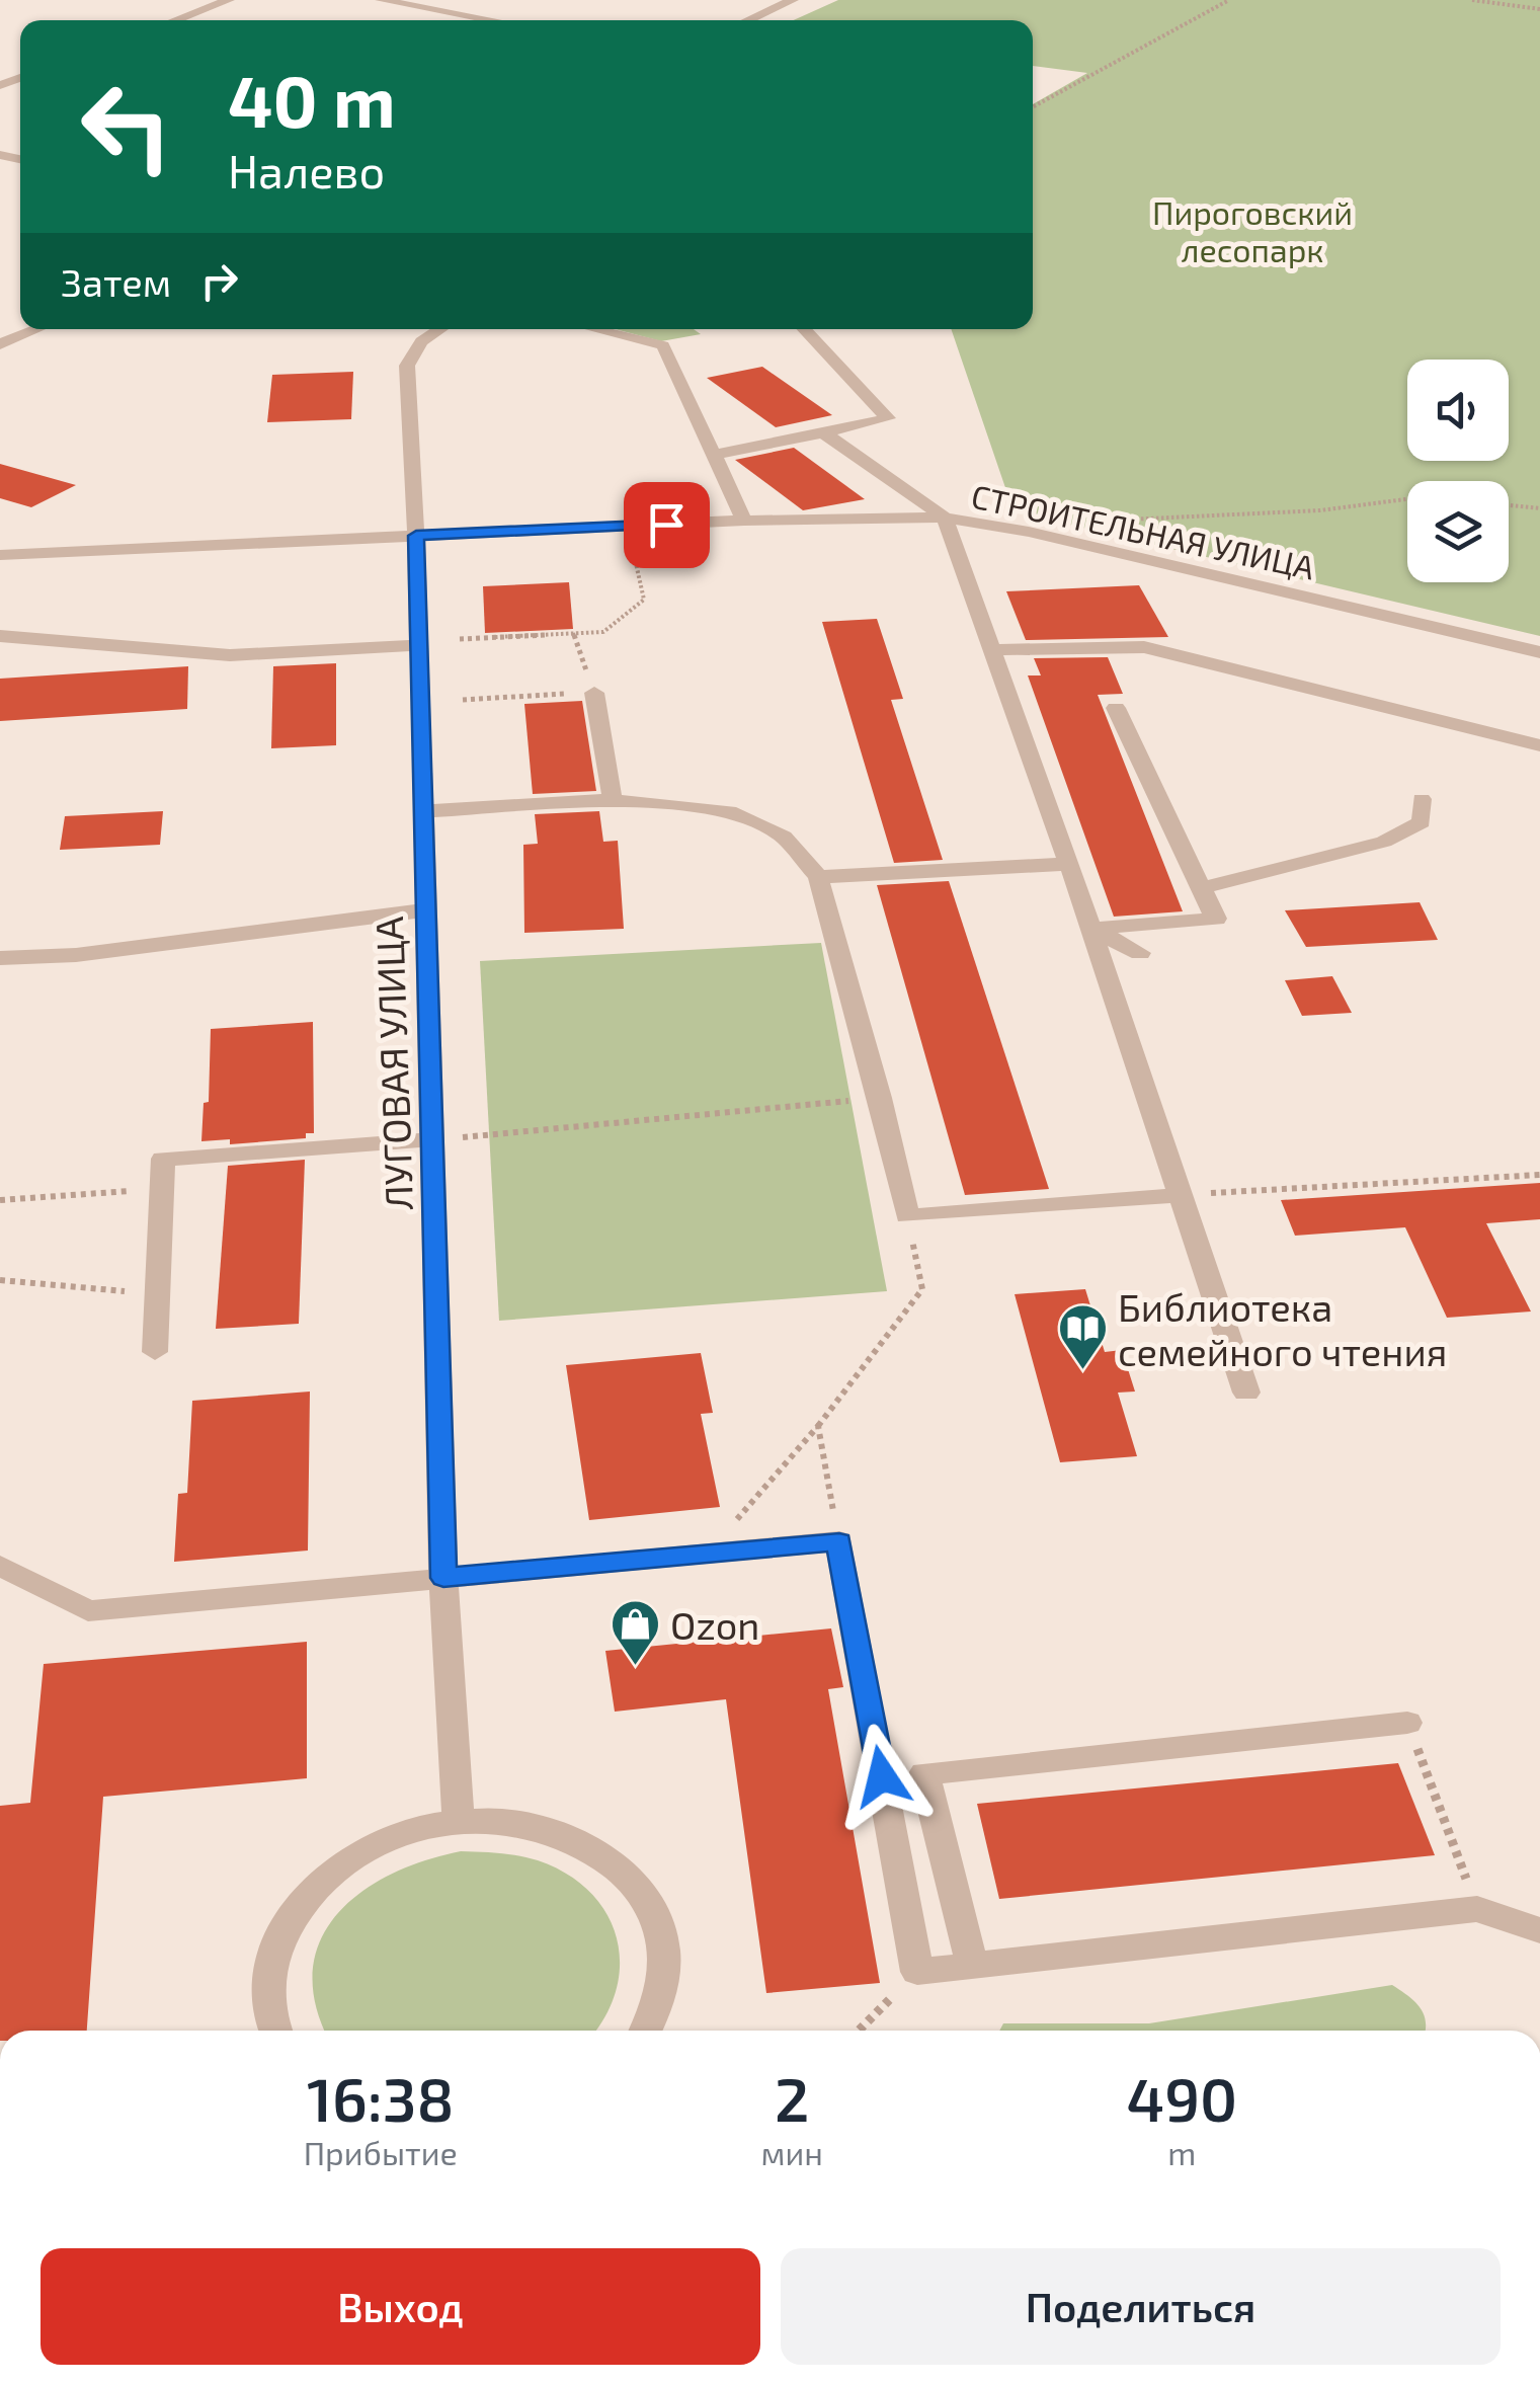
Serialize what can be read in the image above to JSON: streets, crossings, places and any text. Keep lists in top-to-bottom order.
{
  "streets": {
    "street": ["СТРОИТЕЛЬНАЯ УЛИЦА", "ЛУГОВАЯ УЛИЦА"]
  },
  "crossings": [
    ["СТРОИТЕЛЬНАЯ УЛИЦА", "ЛУГОВАЯ УЛИЦА"]
  ],
  "parks": ["Пироговский лесопарк"],
  "places": {
    "library": ["Библиотека семейного чтения"],
    "shop": ["Ozon"]
  },
  "page": {
    "turn": ["40 m", "Налево"],
    "then": "Затем",
    "eta": [
      "16:38",
      "Прибытие",
      "2",
      "мин",
      "490",
      "m"
    ],
    "buttons": ["Выход", "Поделиться"]
  }
}
